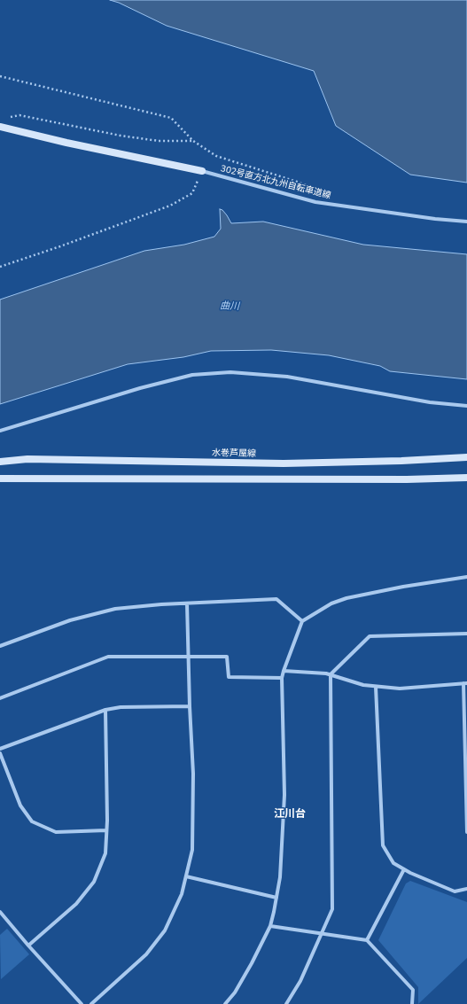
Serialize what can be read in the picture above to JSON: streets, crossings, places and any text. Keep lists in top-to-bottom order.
{
  "streets": {
    "main road": ["水巻芦屋線"],
    "street": ["302号直方北九州自転車道線"]
  },
  "districts": ["江川台"],
  "water": ["曲川"]
}
